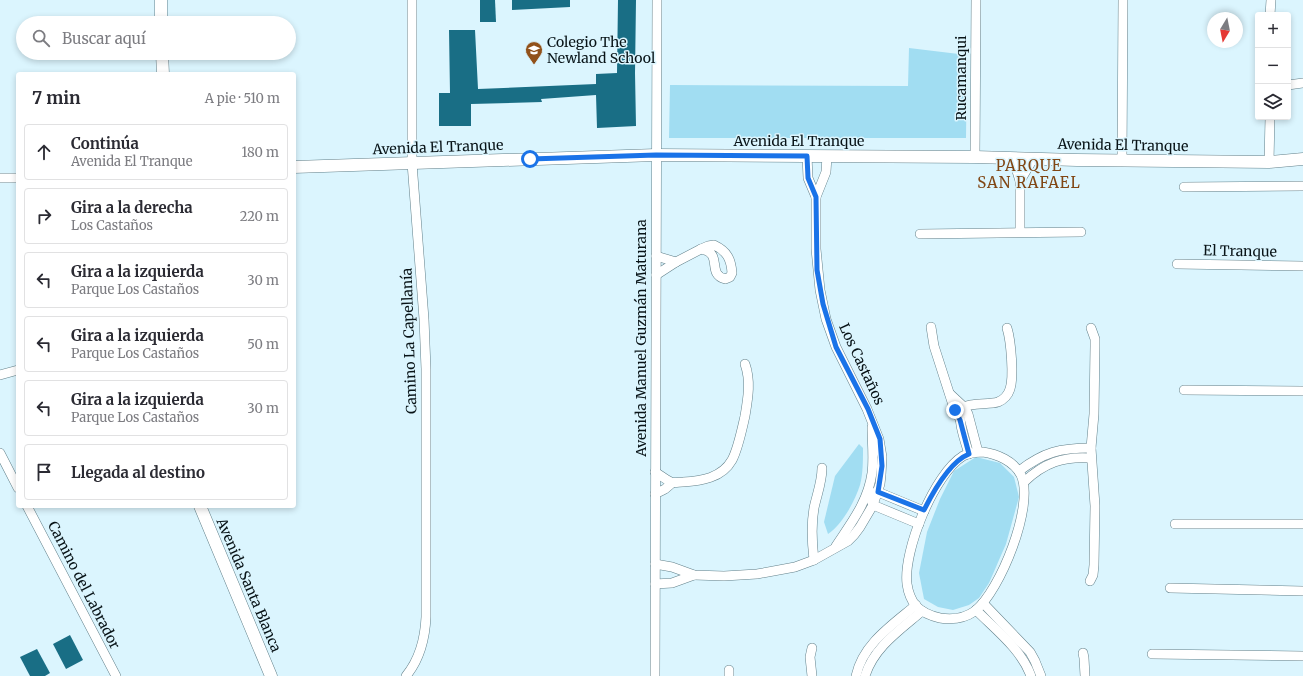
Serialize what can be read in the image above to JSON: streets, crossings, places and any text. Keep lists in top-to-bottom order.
{
  "streets": {
    "main road": ["Avenida El Tranque", "Avenida Santa Blanca"],
    "street": [
      "Rucamanqui",
      "El Tranque",
      "Avenida Manuel Guzmán Maturana",
      "Camino La Capellanía",
      "Los Castaños",
      "Camino del Labrador"
    ]
  },
  "crossings": [
    ["Rucamanqui", "Avenida El Tranque"],
    ["Avenida El Tranque", "Avenida Manuel Guzmán Maturana"],
    ["Avenida El Tranque", "Camino La Capellanía"],
    ["Avenida El Tranque", "Los Castaños"],
    ["Avenida Manuel Guzmán Maturana", "Los Castaños"]
  ],
  "districts": ["PARQUE SAN RAFAEL"],
  "places": {
    "school or university": ["Colegio The Newland School"]
  },
  "north": "bottom",
  "page": {
    "map_buttons": ["+", "−"],
    "search": "Buscar aquí",
    "heading": ["7 min", "A pie · 510 m"],
    "list": [
      ["Continúa", "Avenida El Tranque", "180 m"],
      ["Gira a la derecha", "Los Castaños", "220 m"],
      ["Gira a la izquierda", "Parque Los Castaños", "30 m"],
      ["Gira a la izquierda", "Parque Los Castaños", "50 m"],
      ["Gira a la izquierda", "Parque Los Castaños", "30 m"],
      "Llegada al destino"
    ]
  }
}
